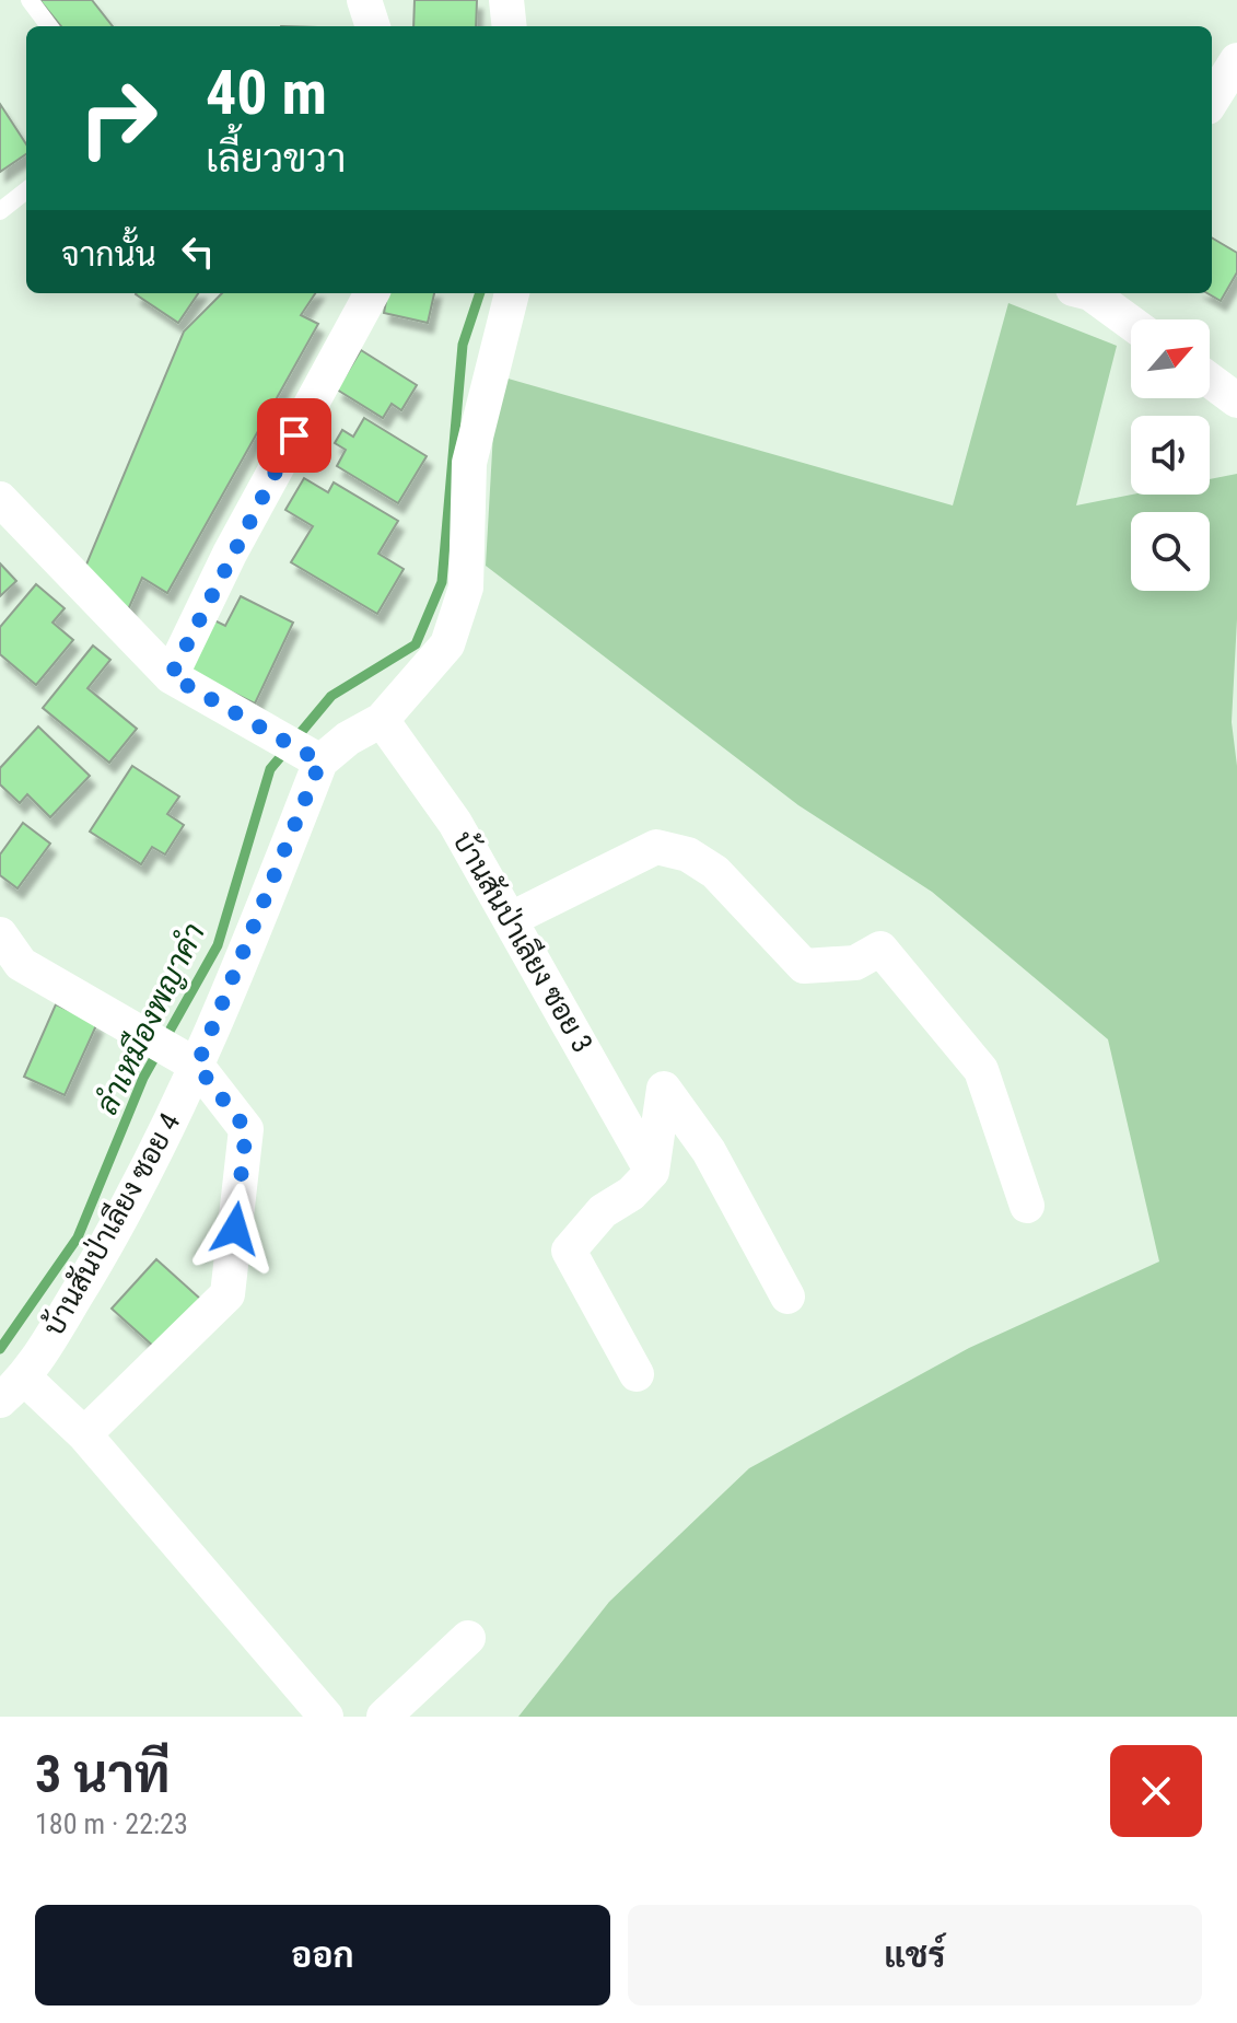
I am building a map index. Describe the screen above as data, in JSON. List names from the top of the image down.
{
  "streets": {
    "street": ["บ้านสันป่าเลียง ซอย 3", "บ้านสันป่าเลียง ซอย 4"]
  },
  "water": ["ลำเหมืองพญาคำ"],
  "north": "top right",
  "page": {
    "turn": ["40 m", "เลี้ยวขวา"],
    "then": "จากนั้น",
    "heading": ["3 นาที", "180 m · 22:23"],
    "buttons": ["ออก", "แชร์"]
  }
}
